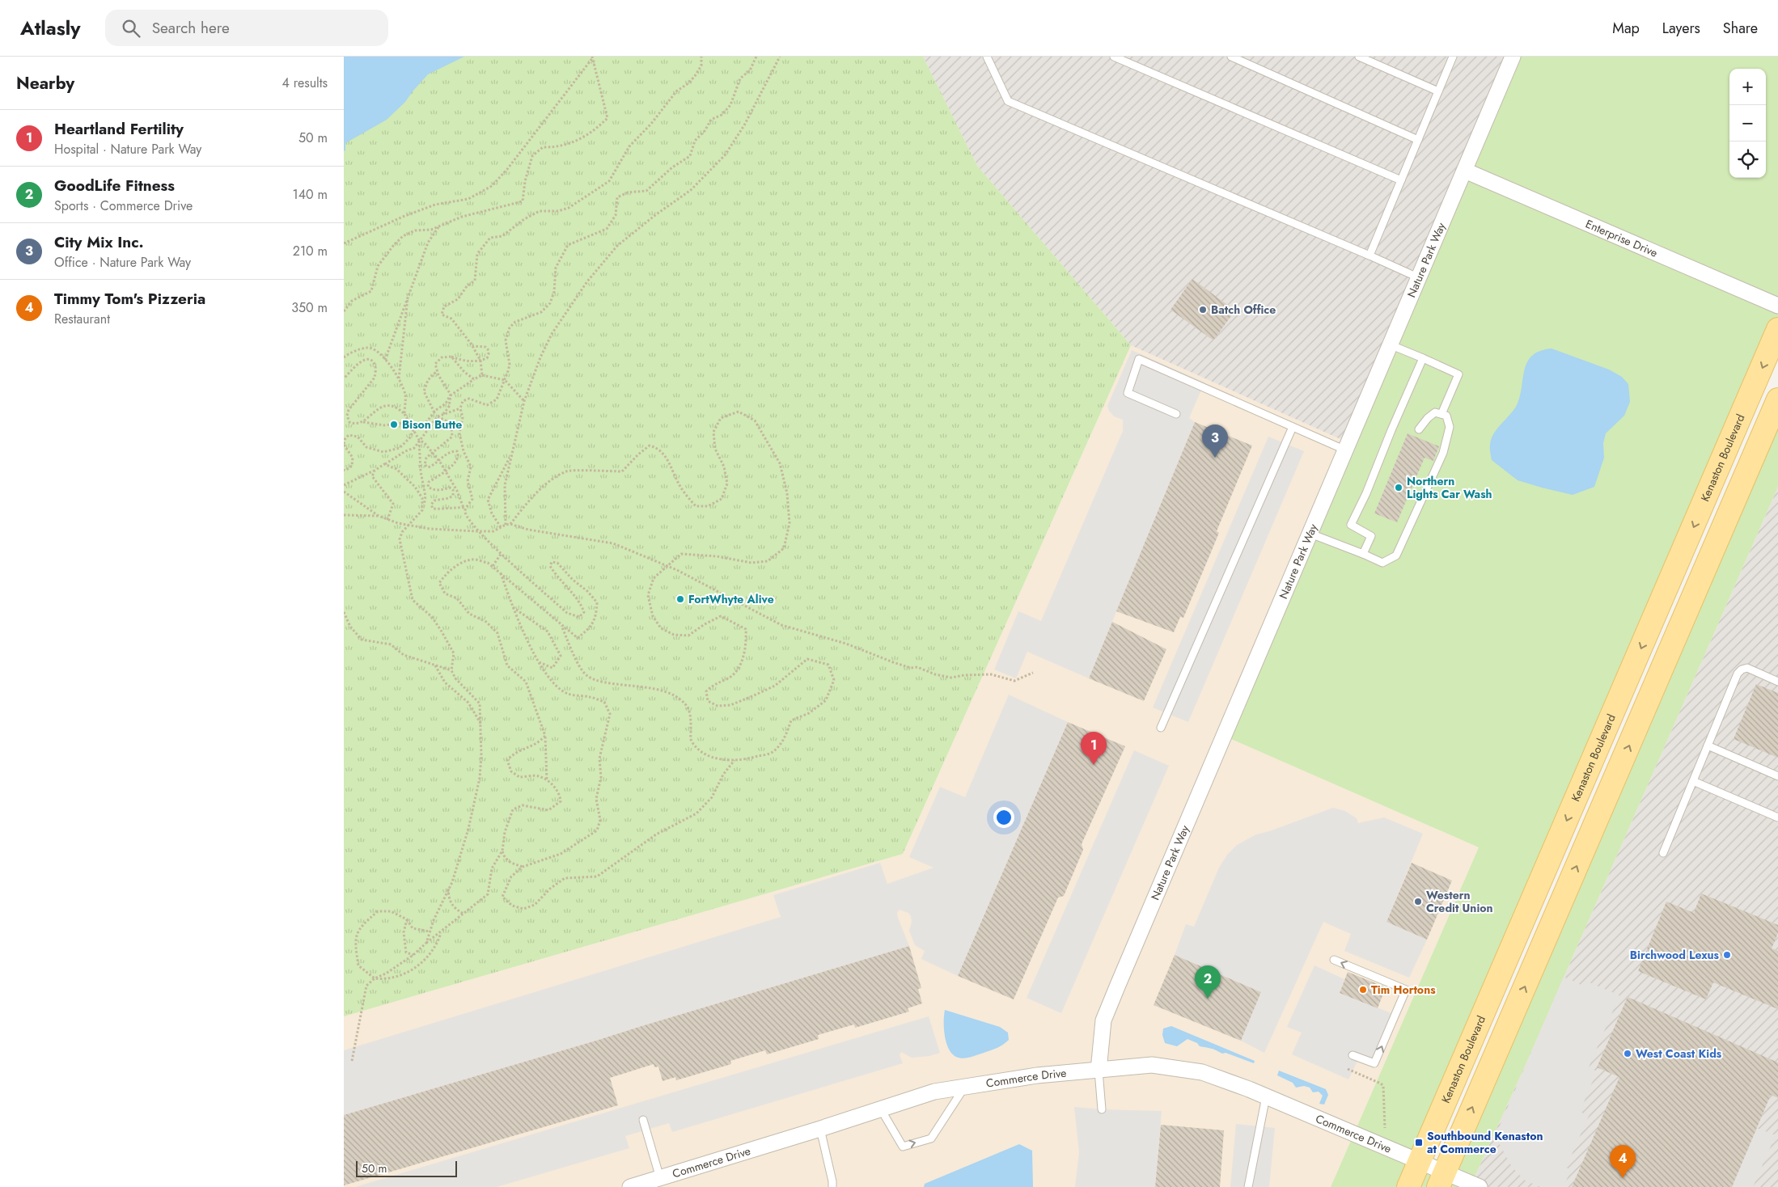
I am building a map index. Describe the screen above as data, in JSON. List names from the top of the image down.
{
  "streets": {
    "main road": ["Kenaston Boulevard"],
    "street": ["Enterprise Drive", "Nature Park Way", "Commerce Drive"]
  },
  "crossings": [
    ["Enterprise Drive", "Nature Park Way"],
    ["Nature Park Way", "Commerce Drive"],
    ["Kenaston Boulevard", "Commerce Drive"]
  ],
  "places": {
    "other": [
      "Batch Office",
      "Bison Butte",
      "Northern Lights Car Wash",
      "FortWhyte Alive",
      "Western Credit Union",
      "Birchwood Lexus",
      "Tim Hortons",
      "West Coast Kids"
    ],
    "transit": ["Southbound Kenaston at Commerce"]
  },
  "scale_bar": "50 m",
  "page": {
    "header": "Atlasly",
    "search": "Search here",
    "nav": ["Map", "Layers", "Share"],
    "heading": ["Nearby", "4 results"],
    "map_buttons": ["+", "−"],
    "list": [
      {
        "mark": "1",
        "name": "Heartland Fertility",
        "note": "Hospital · Nature Park Way",
        "value": "50 m"
      },
      {
        "mark": "2",
        "name": "GoodLife Fitness",
        "note": "Sports · Commerce Drive",
        "value": "140 m"
      },
      {
        "mark": "3",
        "name": "City Mix Inc.",
        "note": "Office · Nature Park Way",
        "value": "210 m"
      },
      {
        "mark": "4",
        "name": "Timmy Tom's Pizzeria",
        "note": "Restaurant",
        "value": "350 m"
      }
    ],
    "pins": [
      "3",
      "1",
      "2",
      "4"
    ],
    "scale": "50 m"
  }
}
